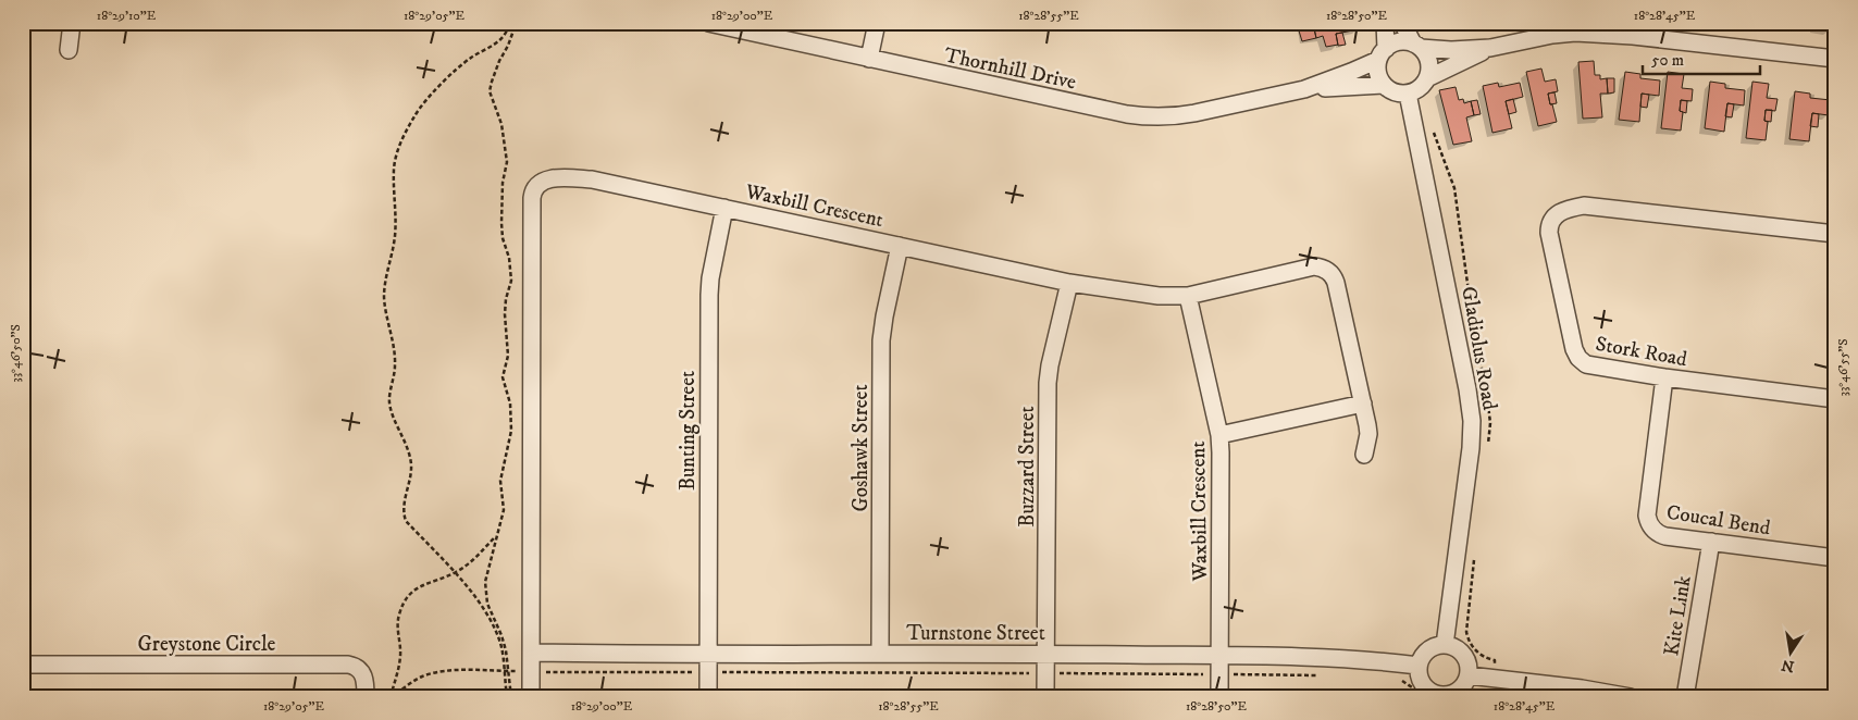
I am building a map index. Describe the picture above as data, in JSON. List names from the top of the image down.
{
  "streets": {
    "street": [
      "Thornhill Drive",
      "Waxbill Crescent",
      "Gladiolus Road",
      "Stork Road",
      "Bunting Street",
      "Goshawk Street",
      "Buzzard Street",
      "Coucal Bend",
      "Kite Link",
      "Turnstone Street",
      "Greystone Circle"
    ]
  },
  "crossings": [
    ["Thornhill Drive", "Gladiolus Road"],
    ["Waxbill Crescent", "Bunting Street"],
    ["Waxbill Crescent", "Goshawk Street"],
    ["Waxbill Crescent", "Buzzard Street"],
    ["Waxbill Crescent", "Turnstone Street"],
    ["Gladiolus Road", "Turnstone Street"],
    ["Stork Road", "Coucal Bend"],
    ["Bunting Street", "Turnstone Street"],
    ["Goshawk Street", "Turnstone Street"],
    ["Buzzard Street", "Turnstone Street"],
    ["Coucal Bend", "Kite Link"]
  ],
  "scale_bar": "50 m",
  "north": "bottom",
  "coordinates": [
    "18°29'10\"E",
    "18°29'05\"E",
    "18°29'00\"E",
    "18°28'55\"E",
    "18°28'50\"E",
    "18°28'45\"E",
    "33°46'50\"S",
    "33°46'55\"S"
  ]
}
